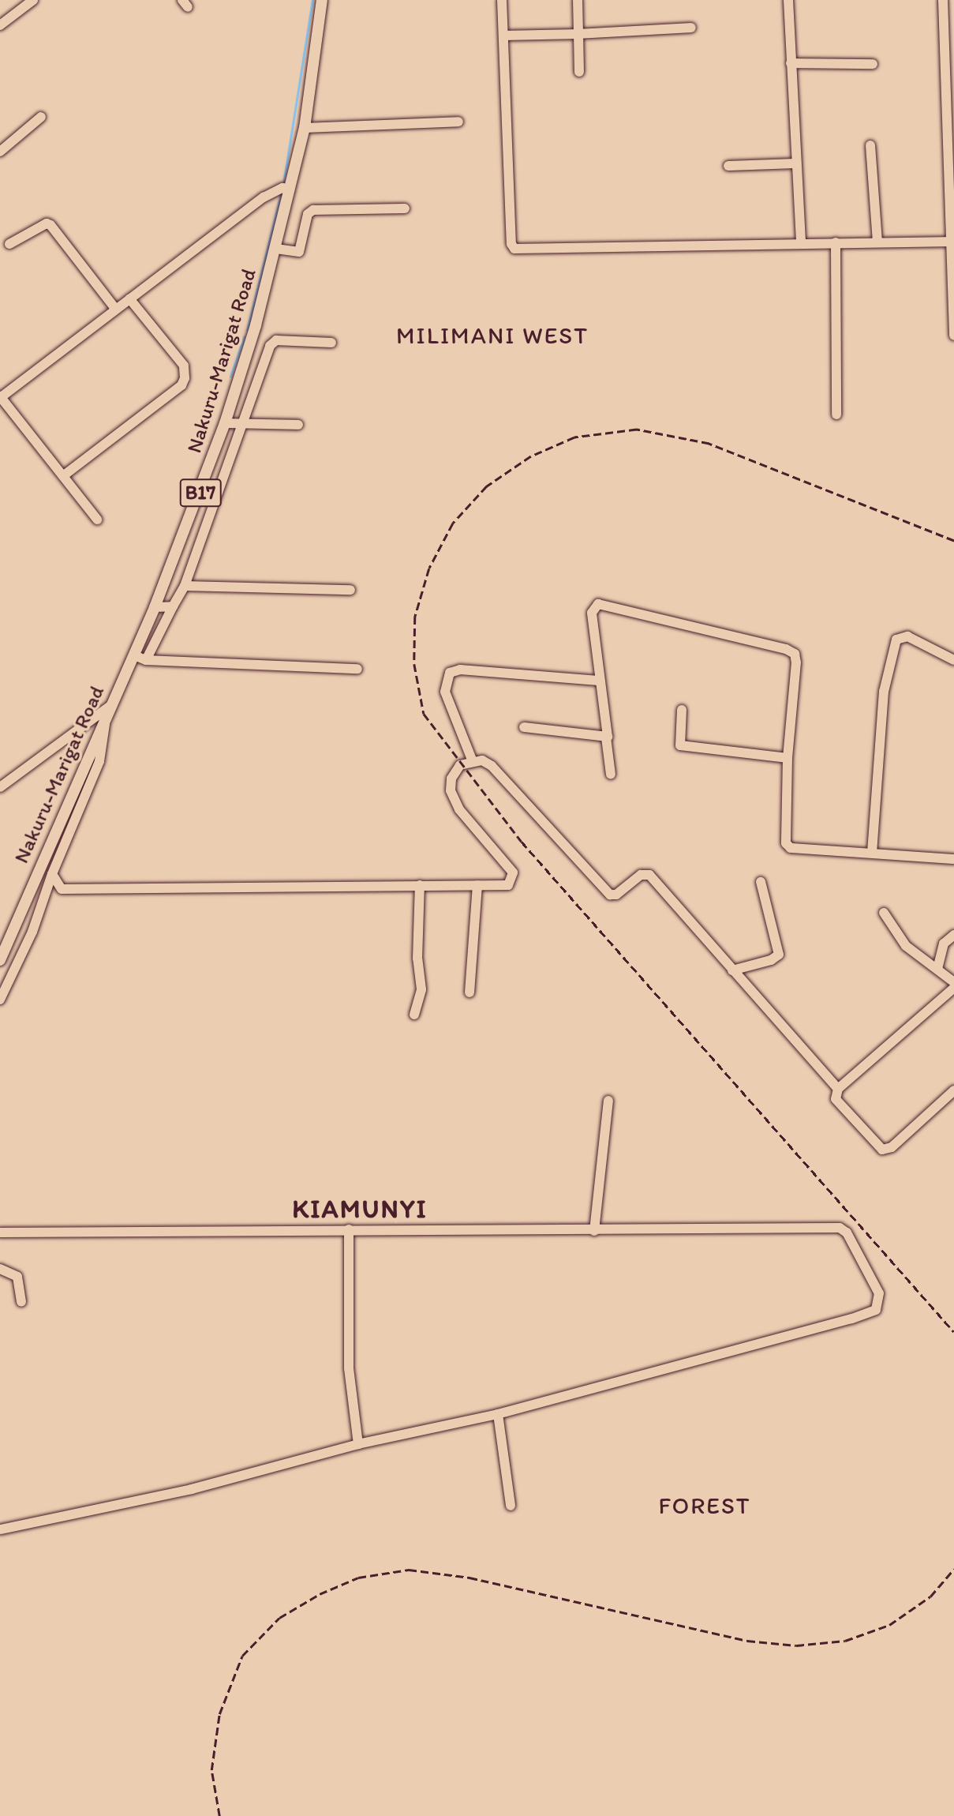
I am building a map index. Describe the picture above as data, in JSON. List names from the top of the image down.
{
  "streets": {
    "main road": ["Nakuru-Marigat Road", "B17"]
  },
  "districts": ["MILIMANI WEST", "KIAMUNYI", "FOREST"]
}
